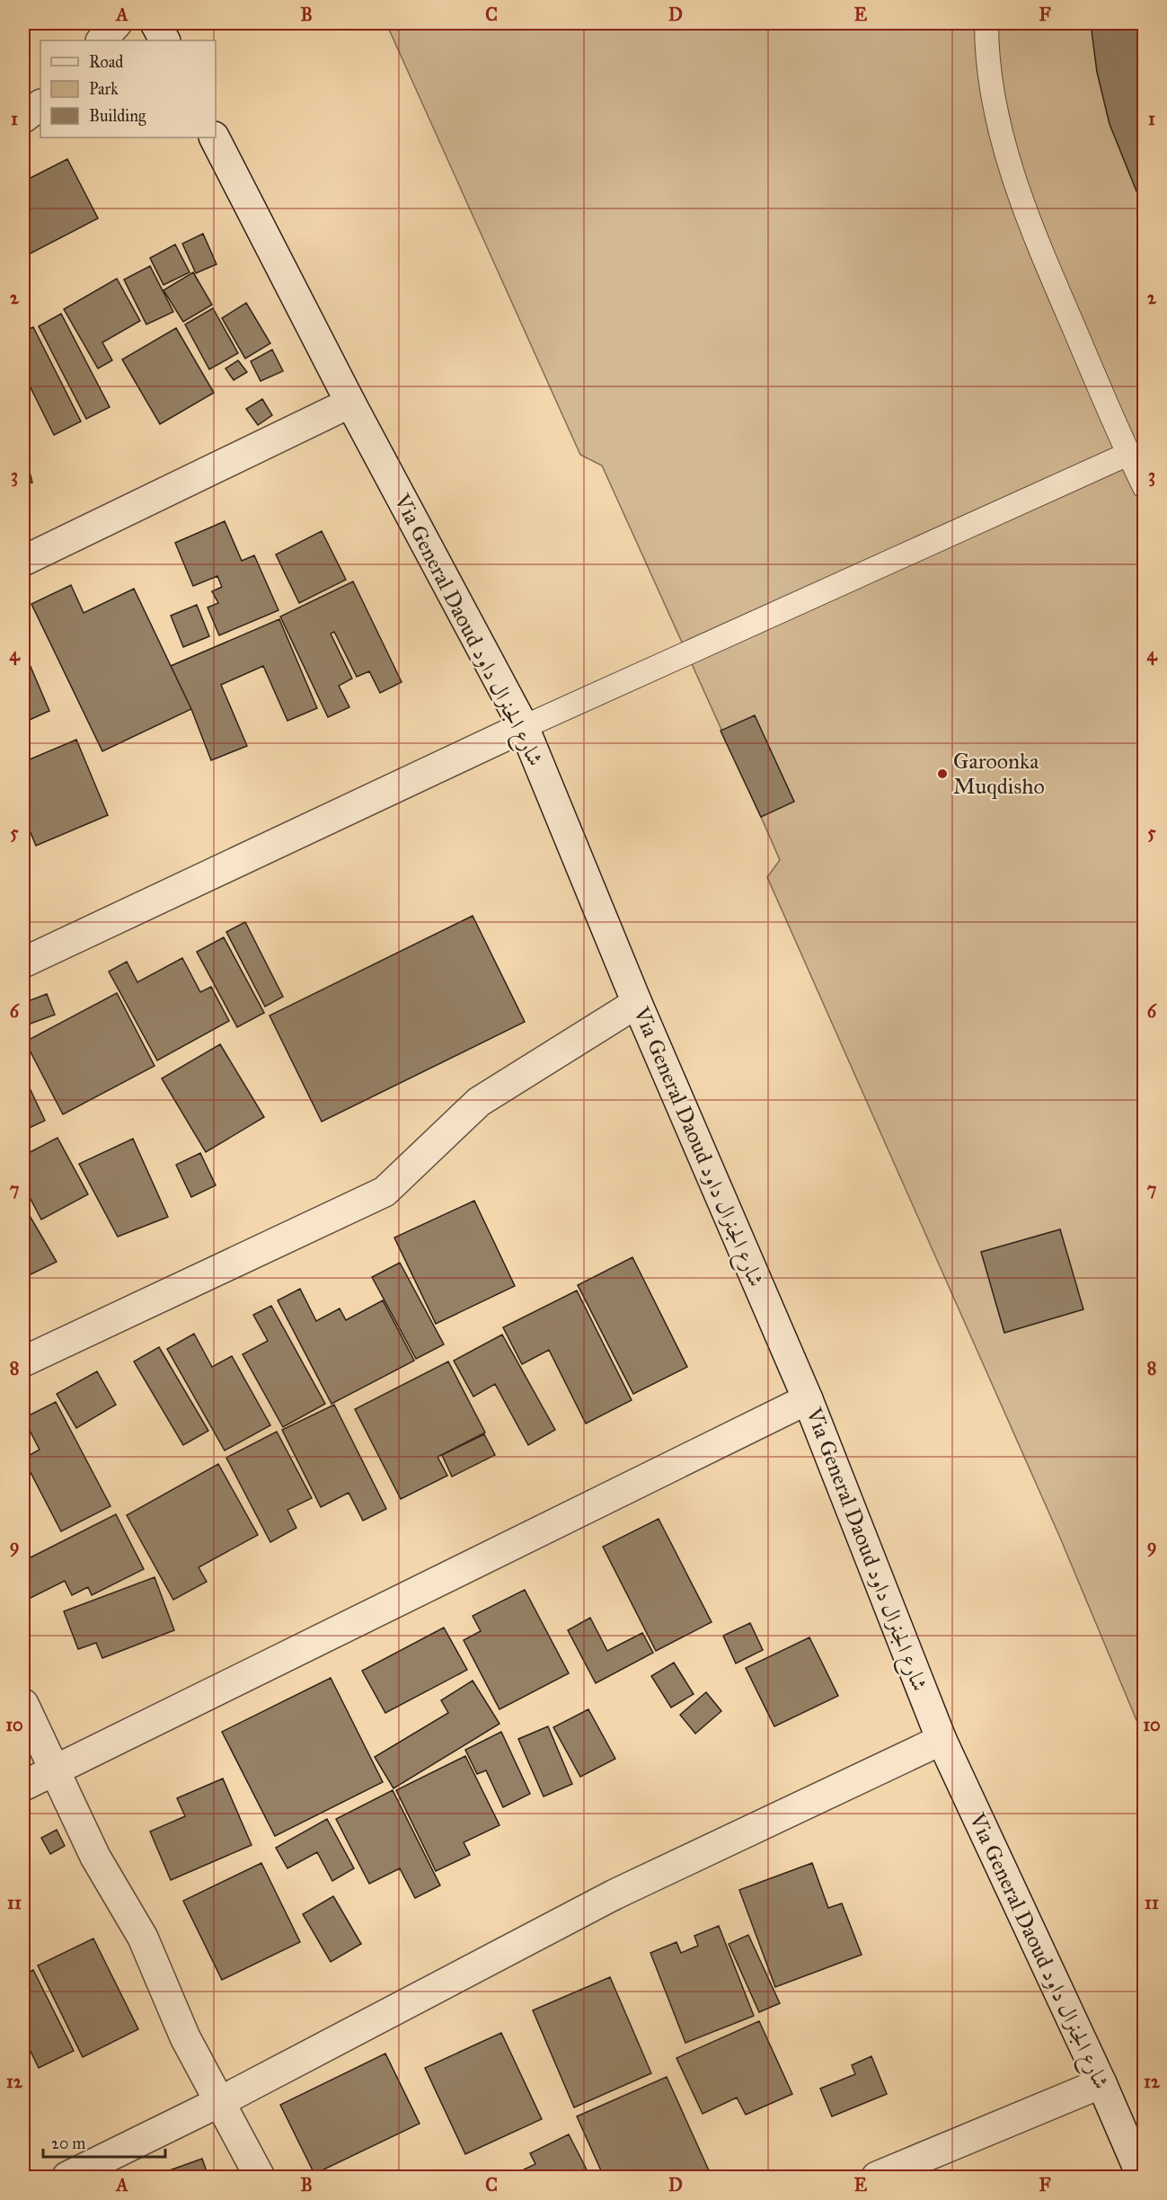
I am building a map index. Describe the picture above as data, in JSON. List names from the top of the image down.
{
  "streets": {
    "street": ["Via General Daoud شارع الجنرال داود"]
  },
  "places": ["Garoonka Muqdisho"],
  "legend": ["Road", "Park", "Building"],
  "scale_bar": "20 m",
  "grid": {
    "columns": [
      "A",
      "B",
      "C",
      "D",
      "E",
      "F"
    ],
    "rows": [
      "1",
      "2",
      "3",
      "4",
      "5",
      "6",
      "7",
      "8",
      "9",
      "10",
      "11",
      "12"
    ]
  }
}
